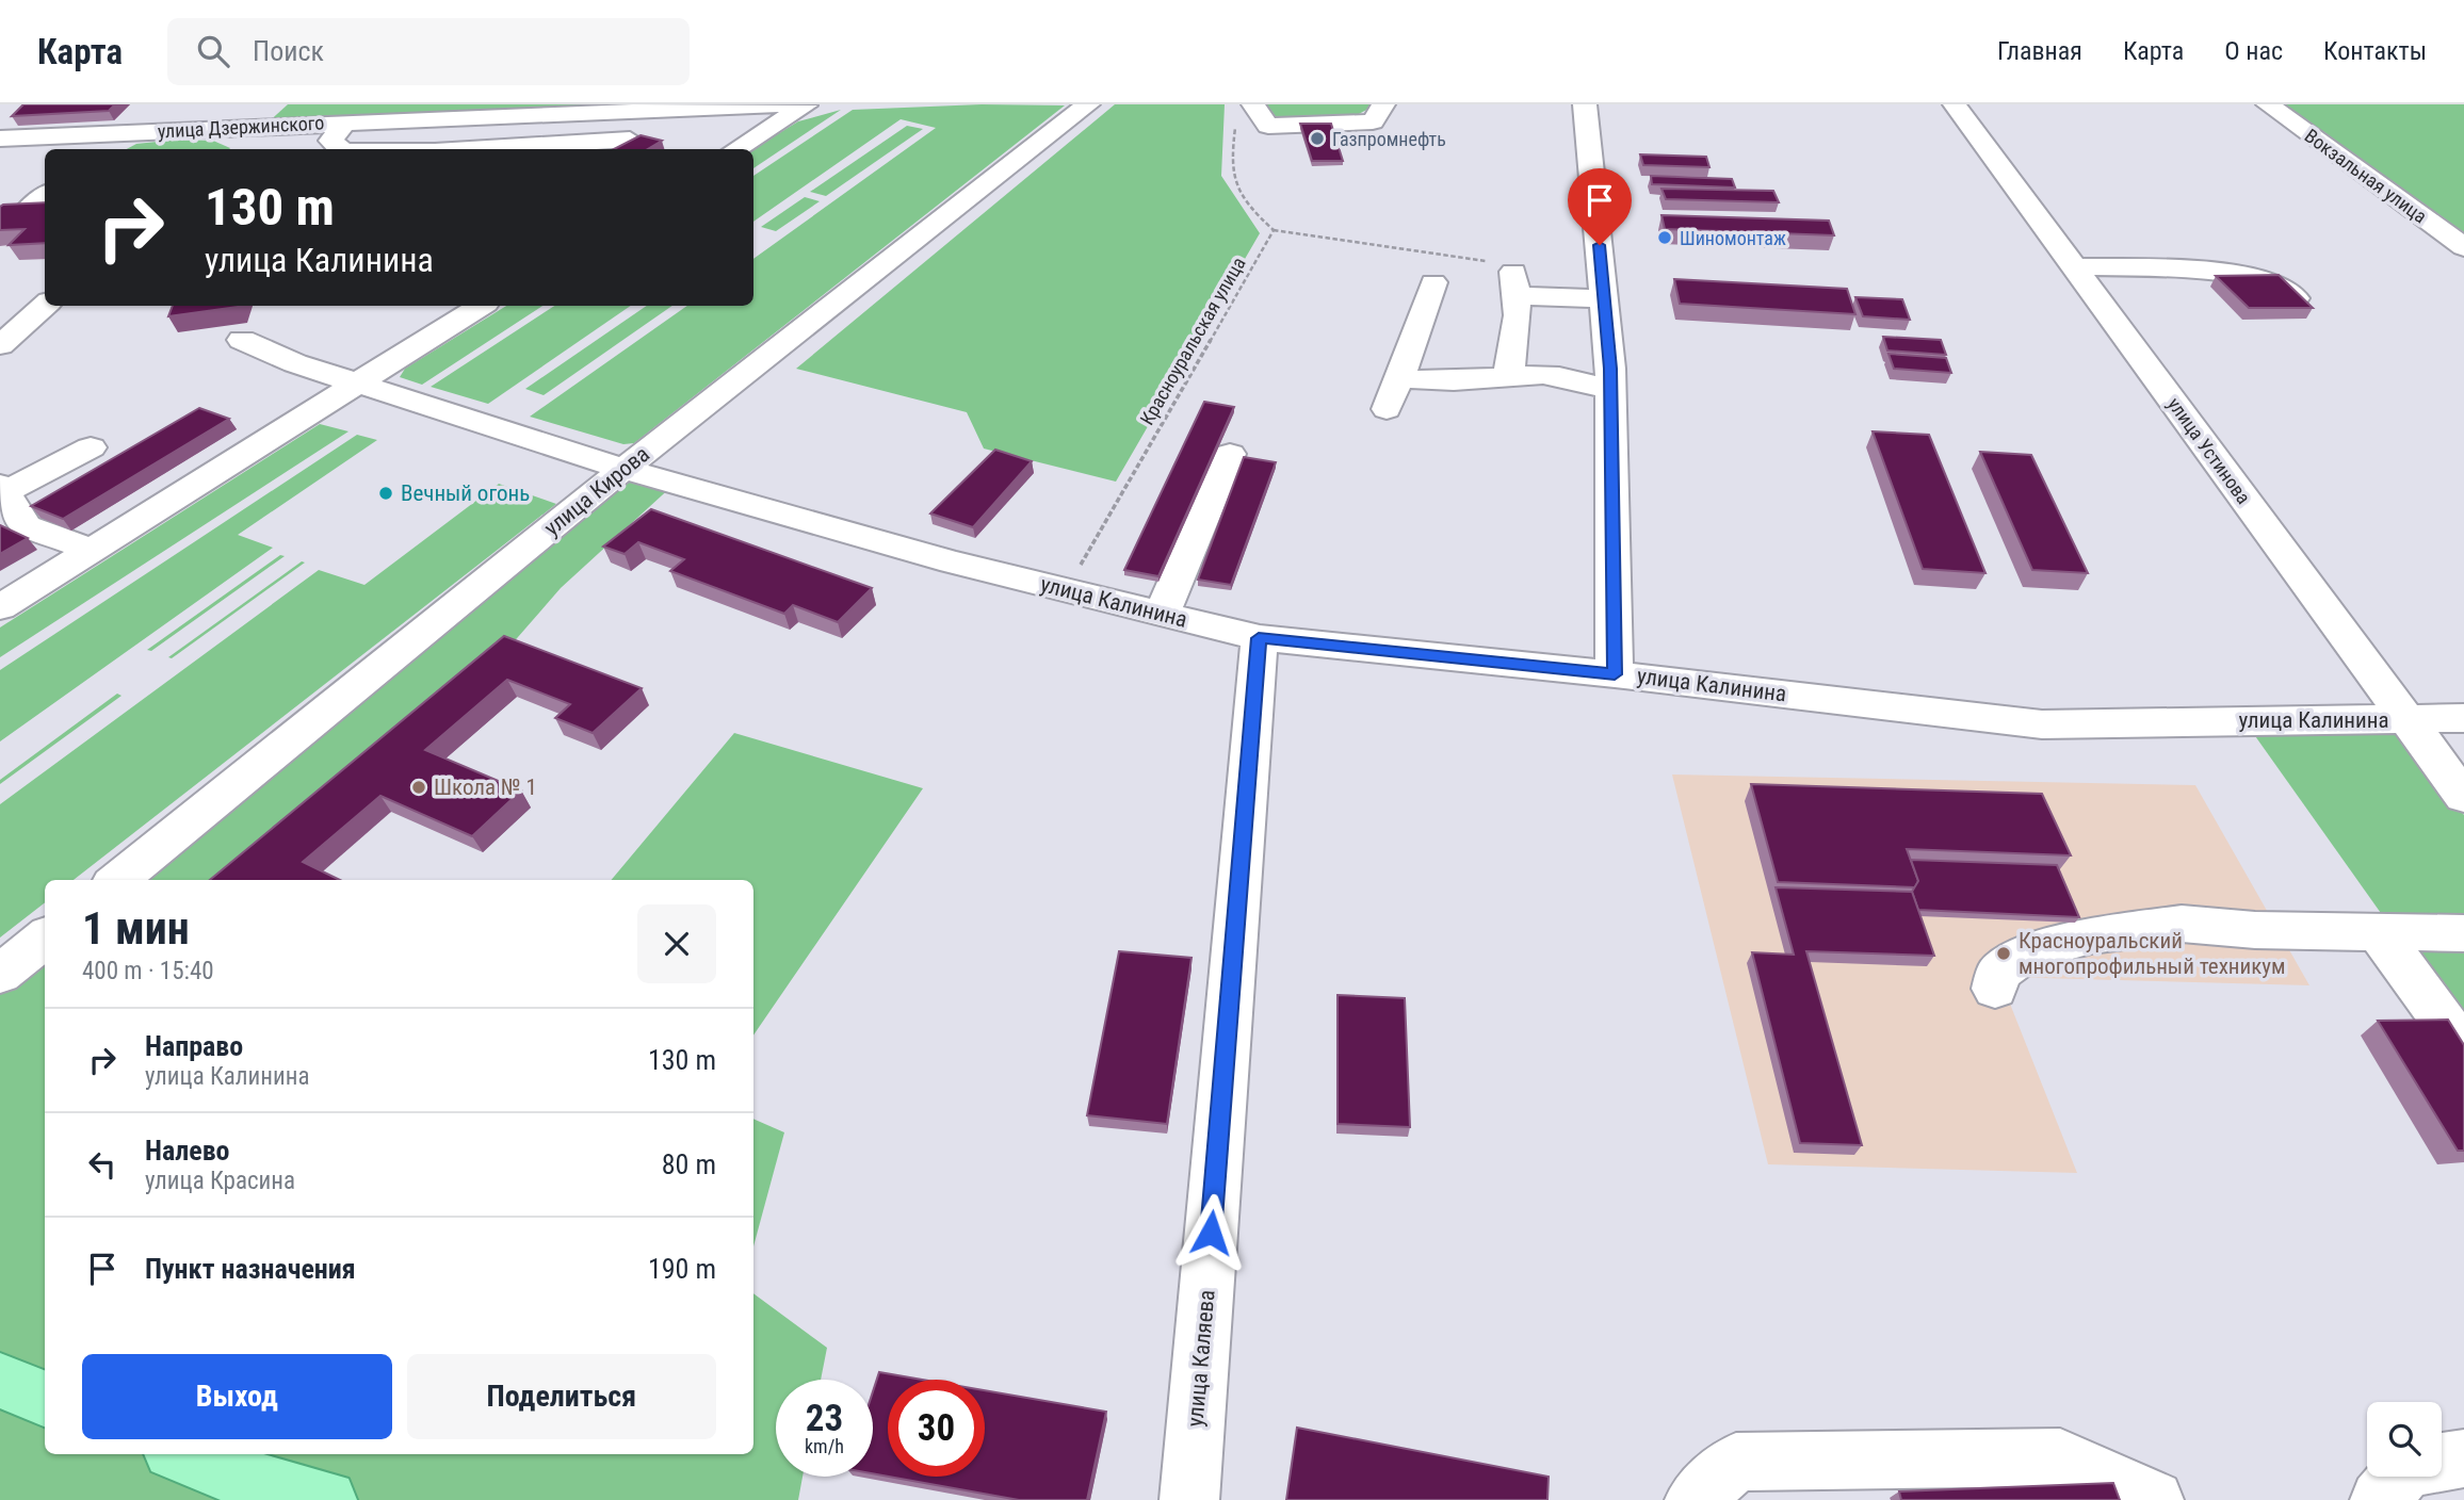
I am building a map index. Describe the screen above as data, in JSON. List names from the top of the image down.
{
  "streets": {
    "street": [
      "улица Дзержинского",
      "Вокзальная улица",
      "улица Устинова",
      "улица Кирова",
      "улица Калинина",
      "улица Каляева"
    ],
    "path": ["Красноуральская улица"]
  },
  "crossings": [
    ["Красноуральская улица", "улица Калинина"],
    ["улица Устинова", "улица Калинина"],
    ["улица Кирова", "улица Калинина"],
    ["улица Калинина", "улица Каляева"]
  ],
  "places": [
    "Газпромнефть",
    "Шиномонтаж",
    "Вечный огонь",
    "Школа № 1",
    "Красноуральский многопрофильный техникум"
  ],
  "page": {
    "header": "Карта",
    "search": "Поиск",
    "nav": [
      "Главная",
      "Карта",
      "О нас",
      "Контакты"
    ],
    "turn": ["130 m", "улица Калинина"],
    "heading": ["1 мин", "400 m · 15:40"],
    "list": [
      {
        "name": "Направо",
        "note": "улица Калинина",
        "value": "130 m"
      },
      {
        "name": "Налево",
        "note": "улица Красина",
        "value": "80 m"
      },
      {
        "name": "Пункт назначения",
        "value": "190 m"
      }
    ],
    "buttons": ["Выход", "Поделиться"],
    "speed": "23 km/h",
    "limit": "30"
  }
}
